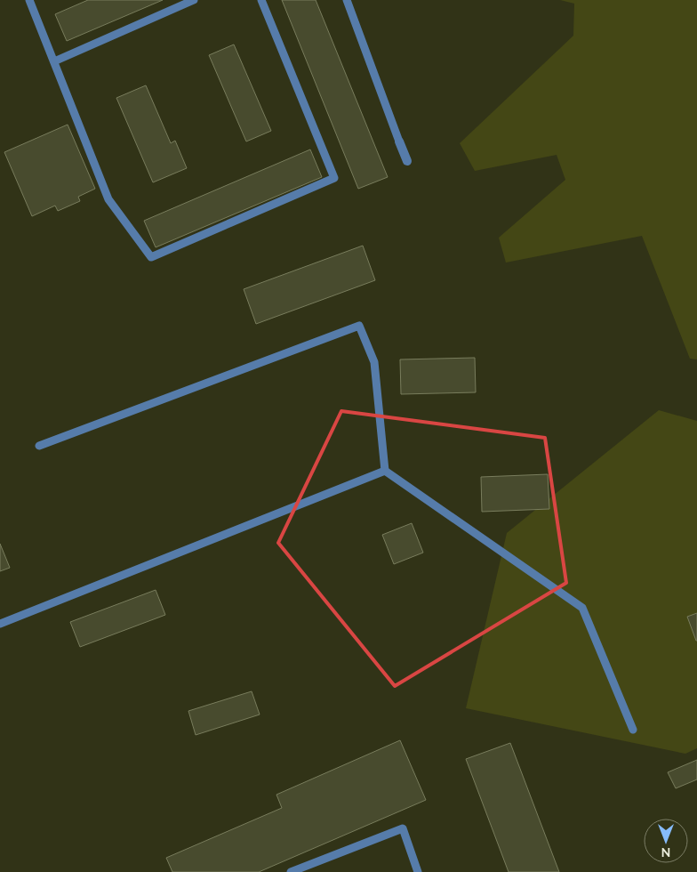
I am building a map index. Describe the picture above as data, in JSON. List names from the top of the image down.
{
  "north": "bottom"
}
